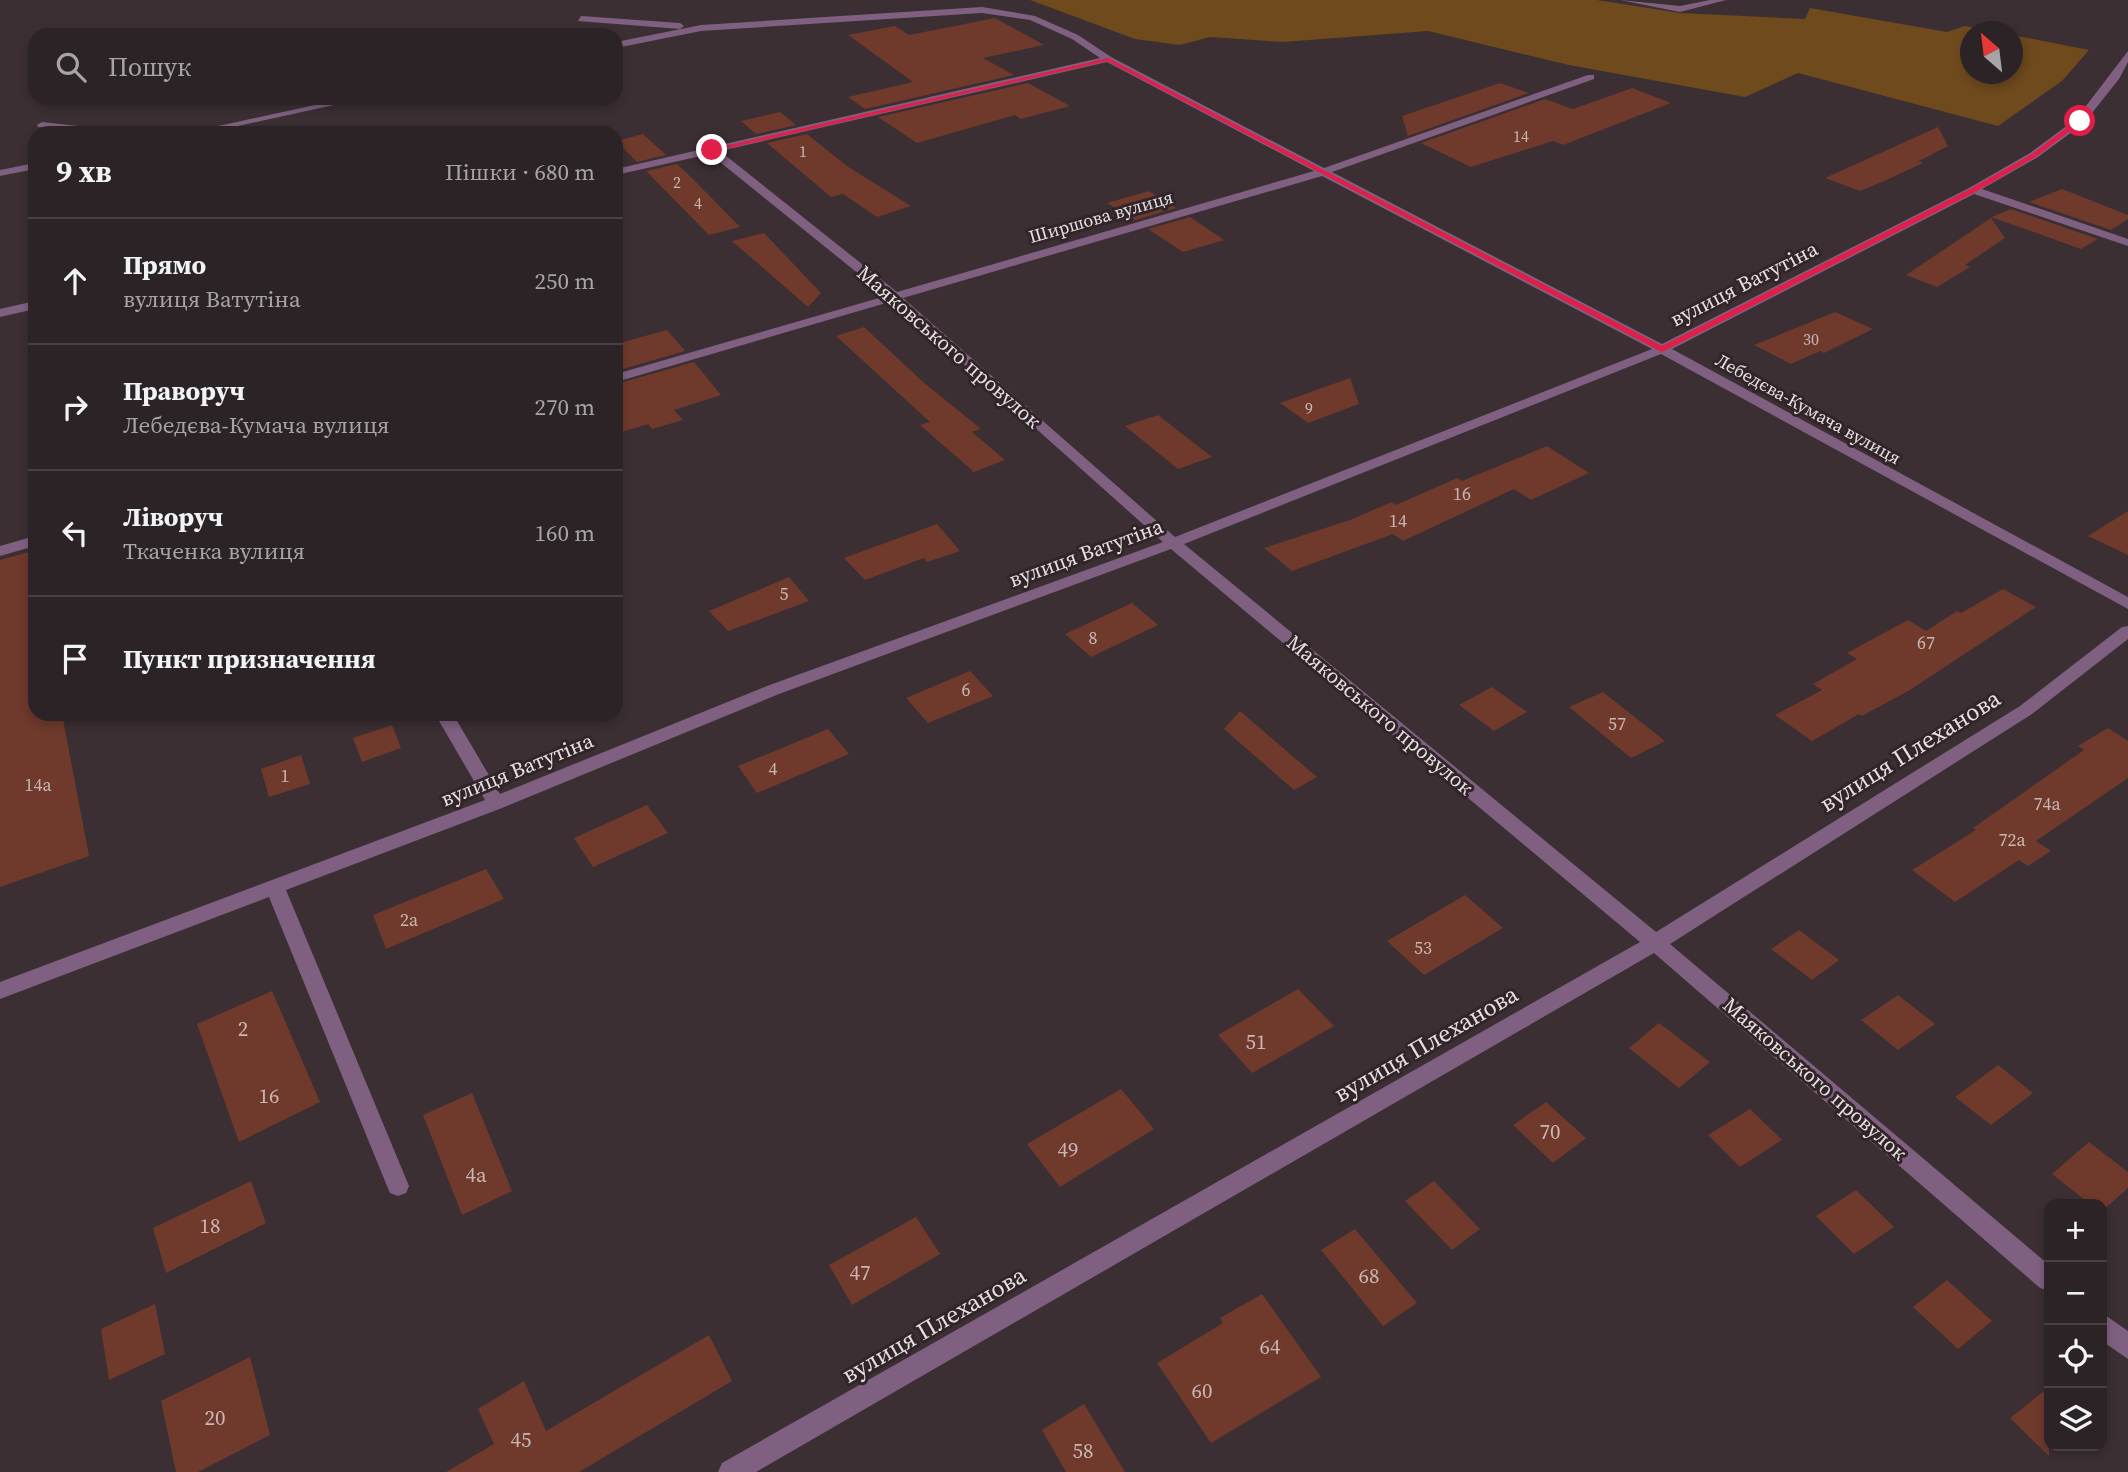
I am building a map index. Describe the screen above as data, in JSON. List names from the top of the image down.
{
  "streets": {
    "street": [
      "Ширшова вулиця",
      "вулиця Ватутіна",
      "Маяковського провулок",
      "Лебедєва-Кумача вулиця",
      "вулиця Плеханова"
    ]
  },
  "crossings": [
    ["Ширшова вулиця", "Маяковського провулок"],
    ["Ширшова вулиця", "Лебедєва-Кумача вулиця"],
    ["вулиця Ватутіна", "Маяковського провулок"],
    ["вулиця Ватутіна", "Лебедєва-Кумача вулиця"],
    ["Маяковського провулок", "вулиця Плеханова"]
  ],
  "house_numbers": [
    "14",
    "1",
    "2",
    "4",
    "30",
    "9",
    "16",
    "14",
    "5",
    "8",
    "67",
    "6",
    "57",
    "4",
    "1",
    "14а",
    "74а",
    "72а",
    "2а",
    "53",
    "2",
    "51",
    "16",
    "70",
    "49",
    "4а",
    "18",
    "47",
    "68",
    "64",
    "60",
    "20",
    "45",
    "58"
  ],
  "north": "top left",
  "page": {
    "search": "Пошук",
    "heading": ["9 хв", "Пішки · 680 m"],
    "list": [
      ["Прямо", "вулиця Ватутіна", "250 m"],
      ["Праворуч", "Лебедєва-Кумача вулиця", "270 m"],
      ["Ліворуч", "Ткаченка вулиця", "160 m"],
      "Пункт призначення"
    ],
    "map_buttons": ["+", "−"]
  }
}
